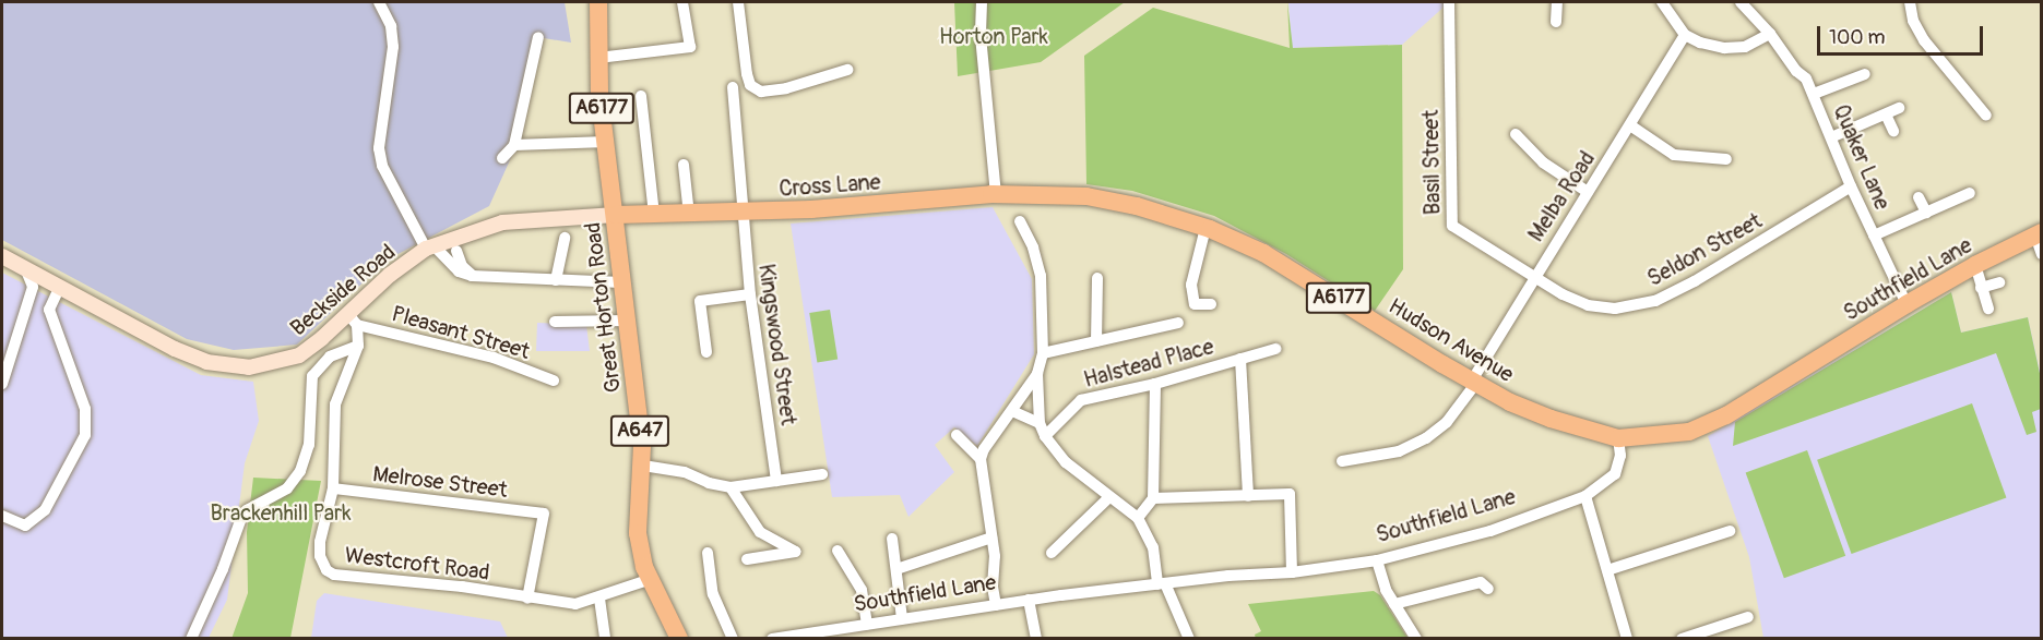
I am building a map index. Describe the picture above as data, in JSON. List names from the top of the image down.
{
  "streets": {
    "main road": [
      "A6177",
      "Cross Lane",
      "Southfield Lane",
      "Great Horton Road",
      "Hudson Avenue",
      "A647"
    ],
    "street": [
      "Quaker Lane",
      "Basil Street",
      "Melba Road",
      "Seldon Street",
      "Beckside Road",
      "Pleasant Street",
      "Kingswood Street",
      "Halstead Place",
      "Melrose Street",
      "Westcroft Road"
    ]
  },
  "crossings": [
    ["Quaker Lane", "Seldon Street"],
    ["Quaker Lane", "Southfield Lane"],
    ["Basil Street", "Melba Road"],
    ["Basil Street", "Seldon Street"],
    ["Cross Lane", "Beckside Road"],
    ["Cross Lane", "Great Horton Road"],
    ["Cross Lane", "Hudson Avenue"],
    ["Cross Lane", "Kingswood Street"],
    ["Melba Road", "Seldon Street"],
    ["Melba Road", "Hudson Avenue"],
    ["Southfield Lane", "Hudson Avenue"],
    ["Beckside Road", "Great Horton Road"],
    ["Beckside Road", "Pleasant Street"],
    ["Beckside Road", "Westcroft Road"],
    ["Great Horton Road", "Westcroft Road"],
    ["Pleasant Street", "Westcroft Road"],
    ["Melrose Street", "Westcroft Road"]
  ],
  "parks": ["Horton Park", "Brackenhill Park"],
  "scale_bar": "100 m"
}
